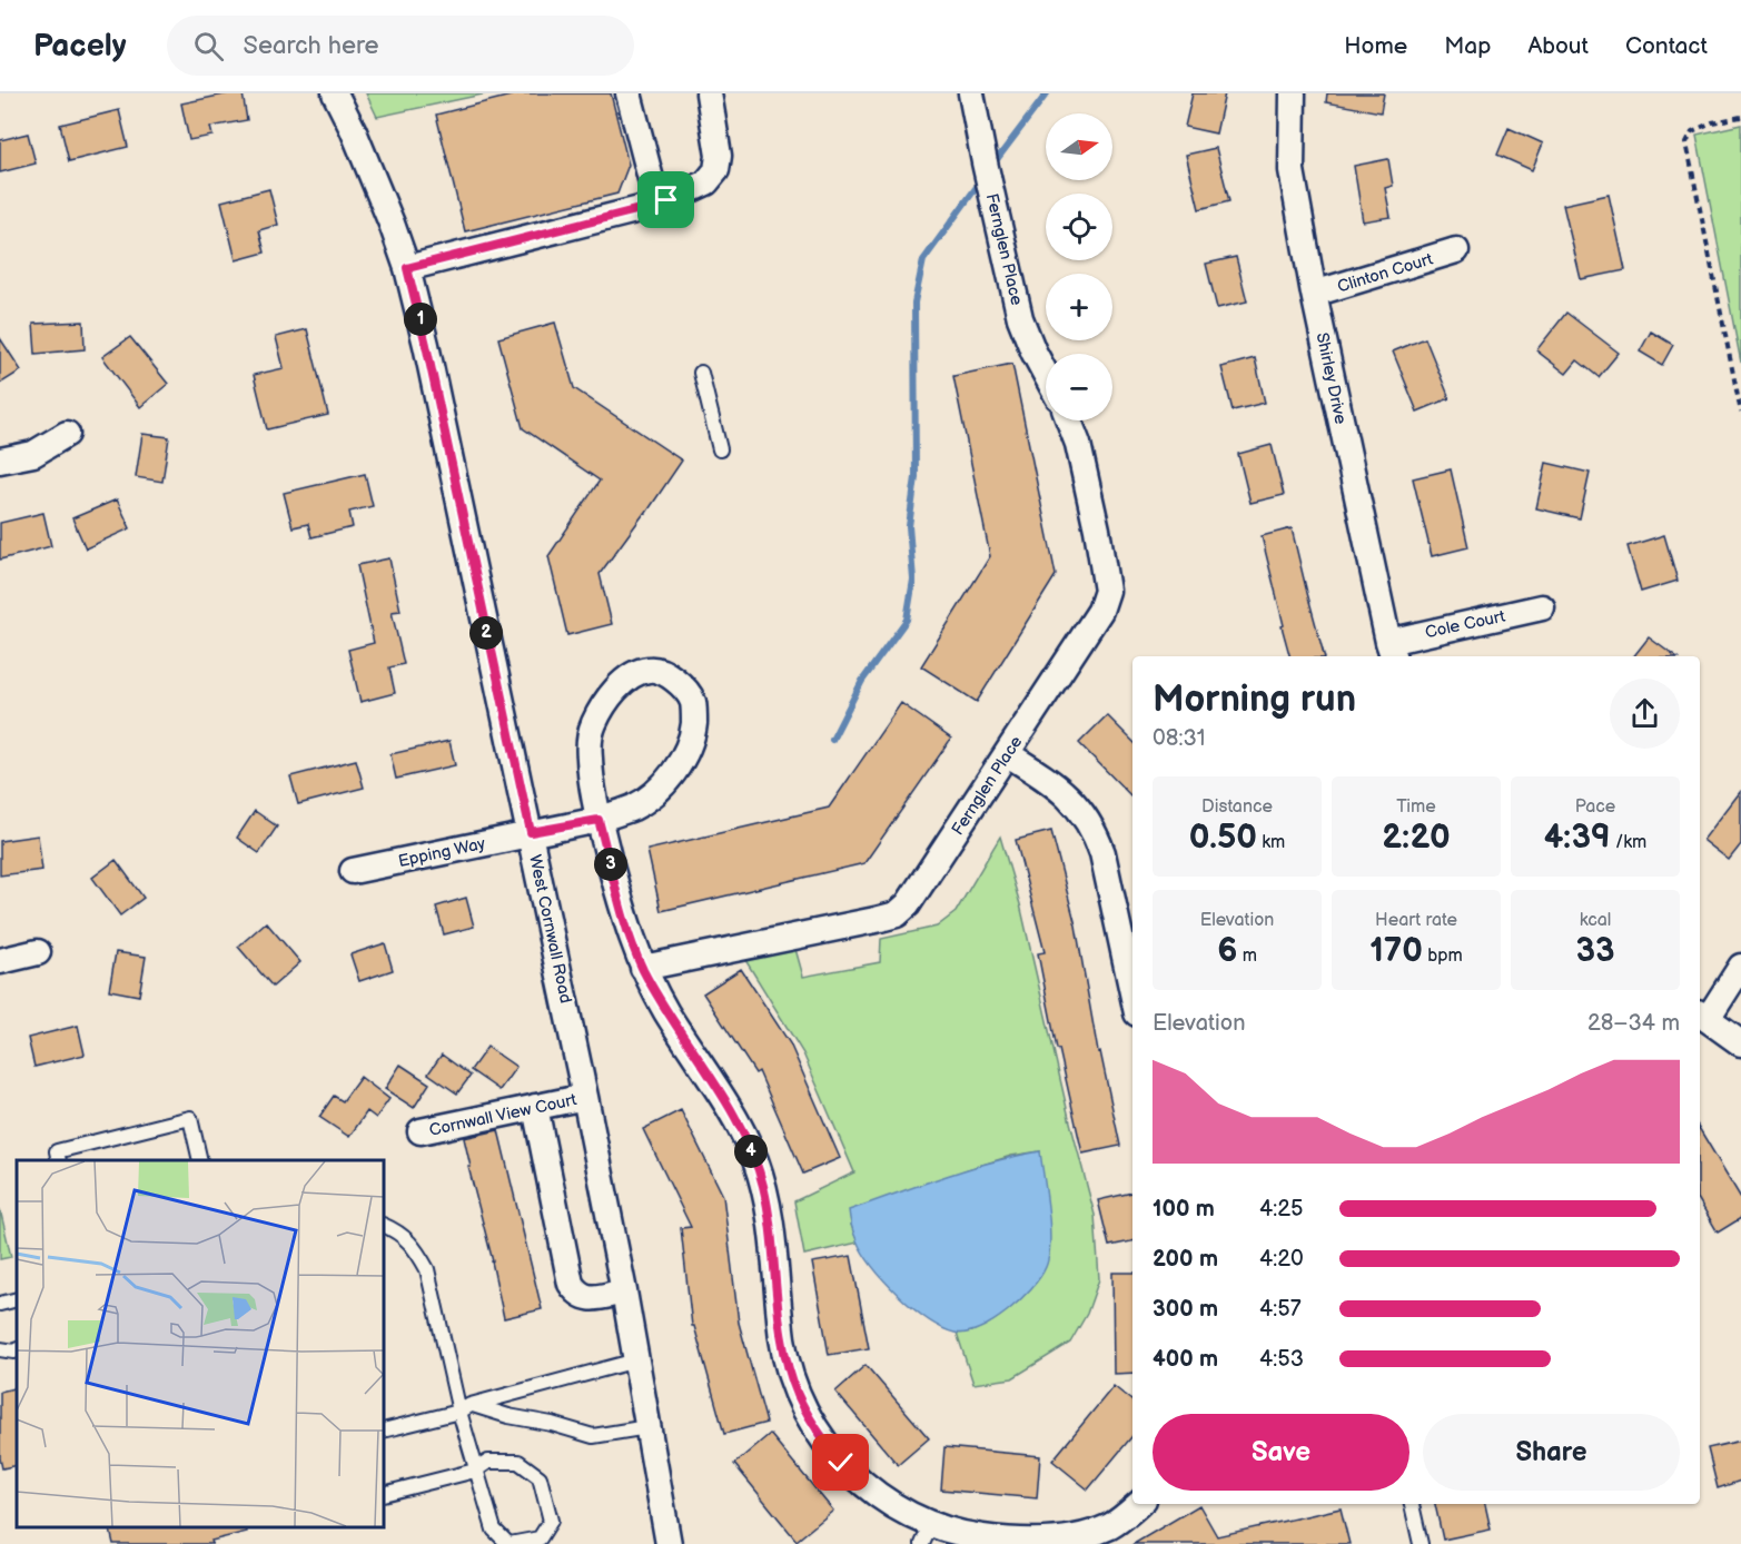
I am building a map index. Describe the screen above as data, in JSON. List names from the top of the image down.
{
  "streets": {
    "street": [
      "Fernglen Place",
      "Clinton Court",
      "Shirley Drive",
      "Cole Court",
      "Epping Way",
      "West Cornwall Road",
      "Cornwall View Court"
    ]
  },
  "crossings": [
    ["Clinton Court", "Shirley Drive"],
    ["Shirley Drive", "Cole Court"],
    ["Epping Way", "West Cornwall Road"],
    ["West Cornwall Road", "Cornwall View Court"]
  ],
  "north": "right",
  "page": {
    "header": "Pacely",
    "search": "Search here",
    "nav": [
      "Home",
      "Map",
      "About",
      "Contact"
    ],
    "map_buttons": ["+", "−"],
    "pins": [
      "1",
      "2",
      "3",
      "4"
    ],
    "heading": ["Morning run", "08:31"],
    "stats": [
      ["Distance", "0.50 km"],
      ["Time", "2:20"],
      ["Pace", "4:39 /km"],
      ["Elevation", "6 m"],
      ["Heart rate", "170 bpm"],
      ["kcal", "33"]
    ],
    "chart": ["Elevation", "28–34 m"],
    "list": [
      {
        "name": "100 m",
        "note": "4:25"
      },
      {
        "name": "200 m",
        "note": "4:20"
      },
      {
        "name": "300 m",
        "note": "4:57"
      },
      {
        "name": "400 m",
        "note": "4:53"
      }
    ],
    "buttons": ["Save", "Share"]
  }
}
